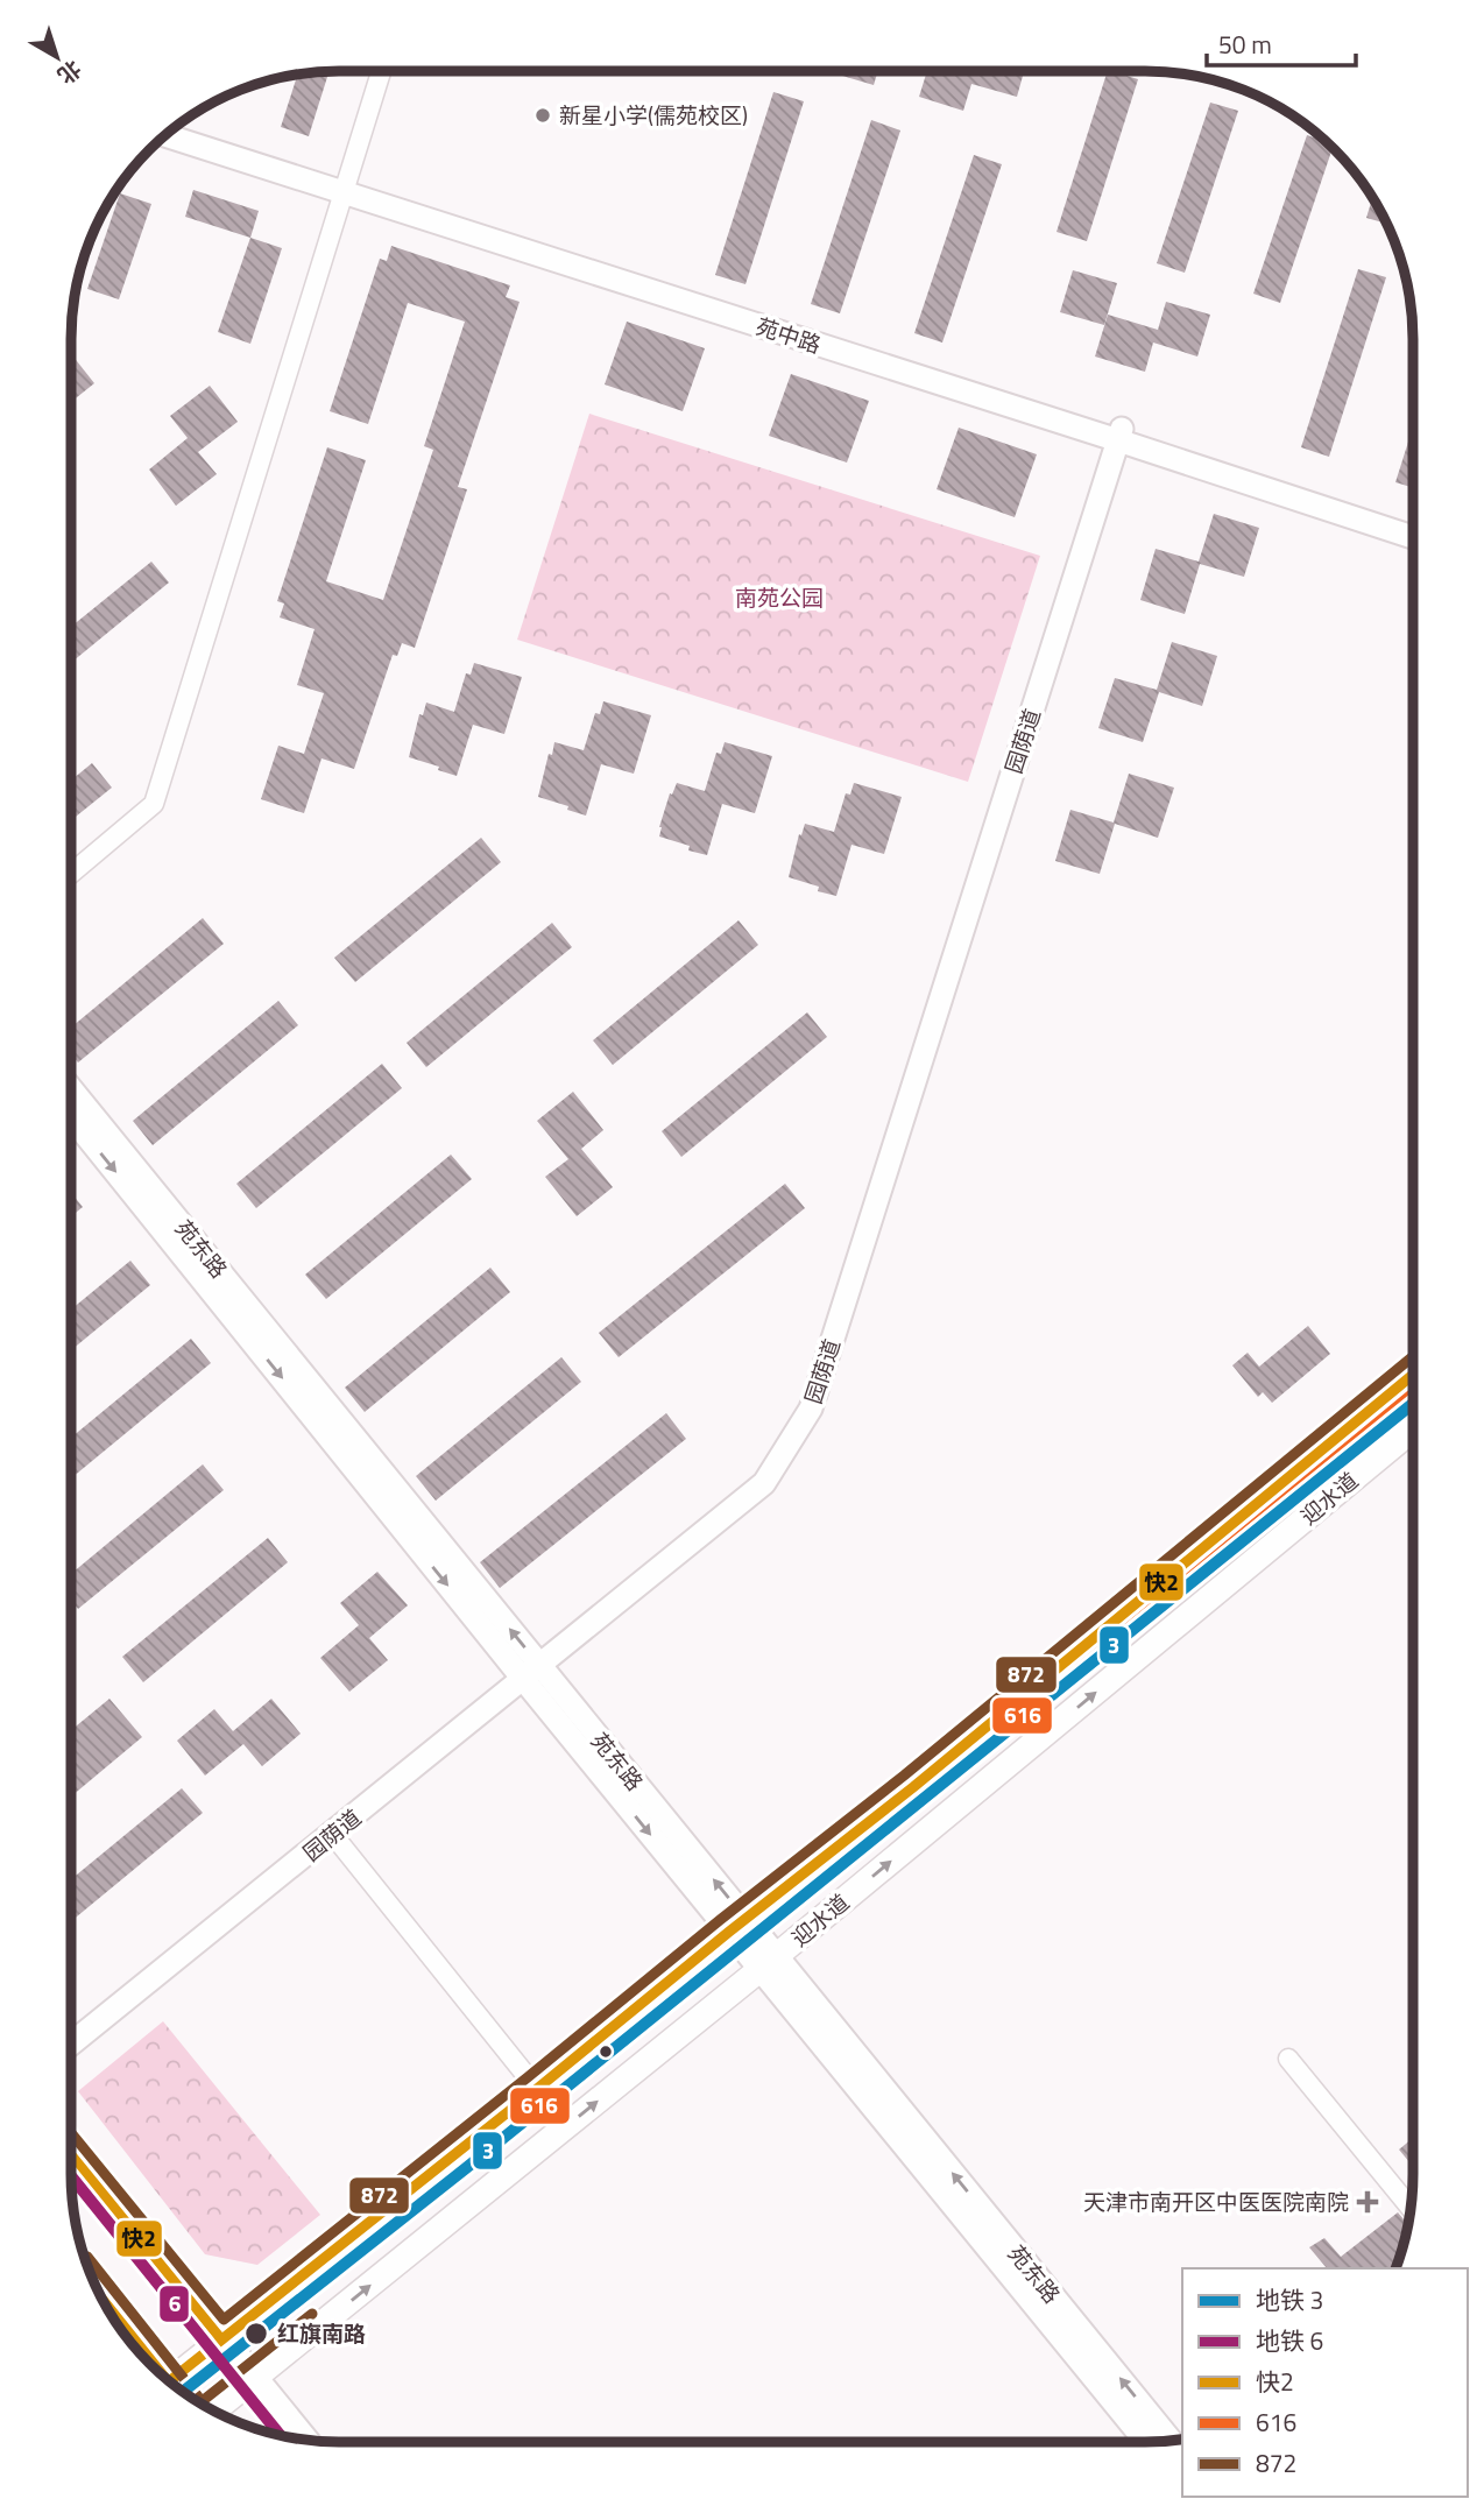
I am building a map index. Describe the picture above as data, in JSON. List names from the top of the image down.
{
  "streets": {
    "main road": ["迎水道"],
    "street": ["苑中路", "园荫道", "苑东路"]
  },
  "crossings": [
    ["苑中路", "园荫道"],
    ["园荫道", "苑东路"],
    ["苑东路", "迎水道"]
  ],
  "parks": ["南苑公园"],
  "places": {
    "other": ["新星小学(儒苑校区)", "红旗南路"],
    "health": ["天津市南开区中医医院南院"]
  },
  "lines": [
    "transit line 872",
    "transit line 快2",
    "transit line 616",
    "metro line 3",
    "metro line 6"
  ],
  "legend": [
    "地铁 3",
    "地铁 6",
    "快2",
    "616",
    "872"
  ],
  "scale_bar": "50 m",
  "north": "bottom right"
}
